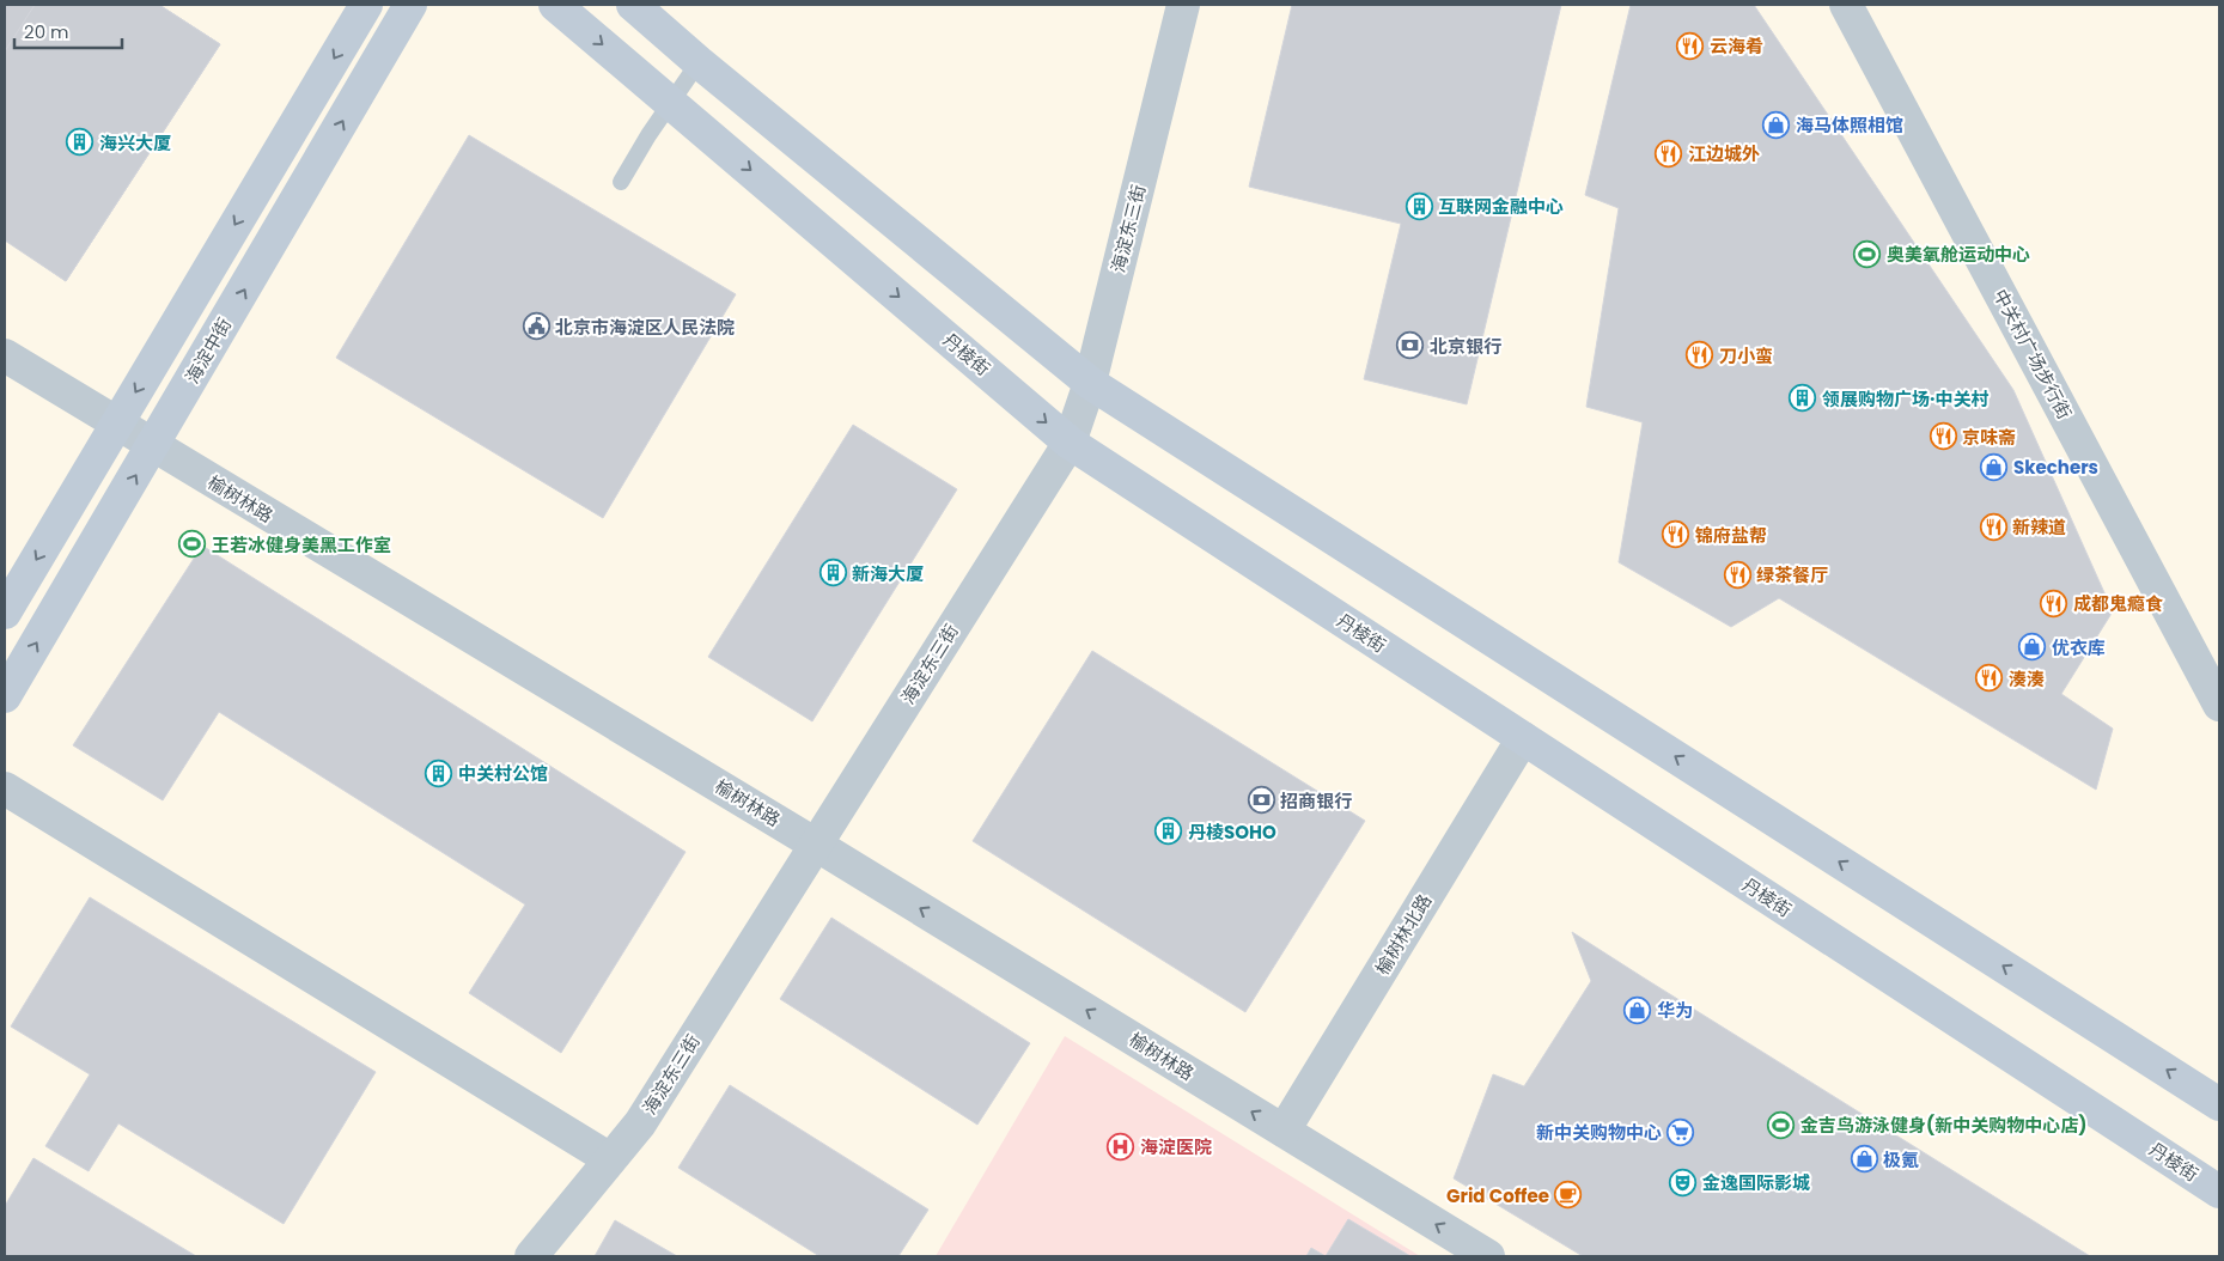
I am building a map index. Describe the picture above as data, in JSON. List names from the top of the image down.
{
  "streets": {
    "main road": ["海淀中街", "丹棱街"],
    "street": [
      "海淀东三街",
      "中关村广场步行街",
      "榆树林路",
      "榆树林北路"
    ]
  },
  "crossings": [
    ["海淀东三街", "丹棱街"],
    ["海淀东三街", "榆树林路"],
    ["海淀中街", "榆树林路"],
    ["丹棱街", "榆树林北路"],
    ["榆树林路", "榆树林北路"]
  ],
  "one_way": ["榆树林路"],
  "places": {
    "restaurant": [
      "云海肴",
      "江边城外",
      "刀小蛮",
      "京味斋",
      "新辣道",
      "锦府盐帮",
      "绿茶餐厅",
      "成都鬼瘾食",
      "湊湊"
    ],
    "shop": [
      "海马体照相馆",
      "Skechers",
      "优衣库",
      "华为",
      "极氪"
    ],
    "building": [
      "海兴大厦",
      "互联网金融中心",
      "领展购物广场·中关村",
      "新海大厦",
      "中关村公馆",
      "丹棱SOHO"
    ],
    "sports": ["奥美氧舱运动中心", "王若冰健身美黑工作室", "金吉鸟游泳健身(新中关购物中心店)"],
    "public building": ["北京市海淀区人民法院"],
    "bank": ["北京银行", "招商银行"],
    "supermarket": ["新中关购物中心"],
    "hospital": ["海淀医院"],
    "theatre": ["金逸国际影城"],
    "cafe": ["Grid Coffee"]
  },
  "scale_bar": "20 m"
}
